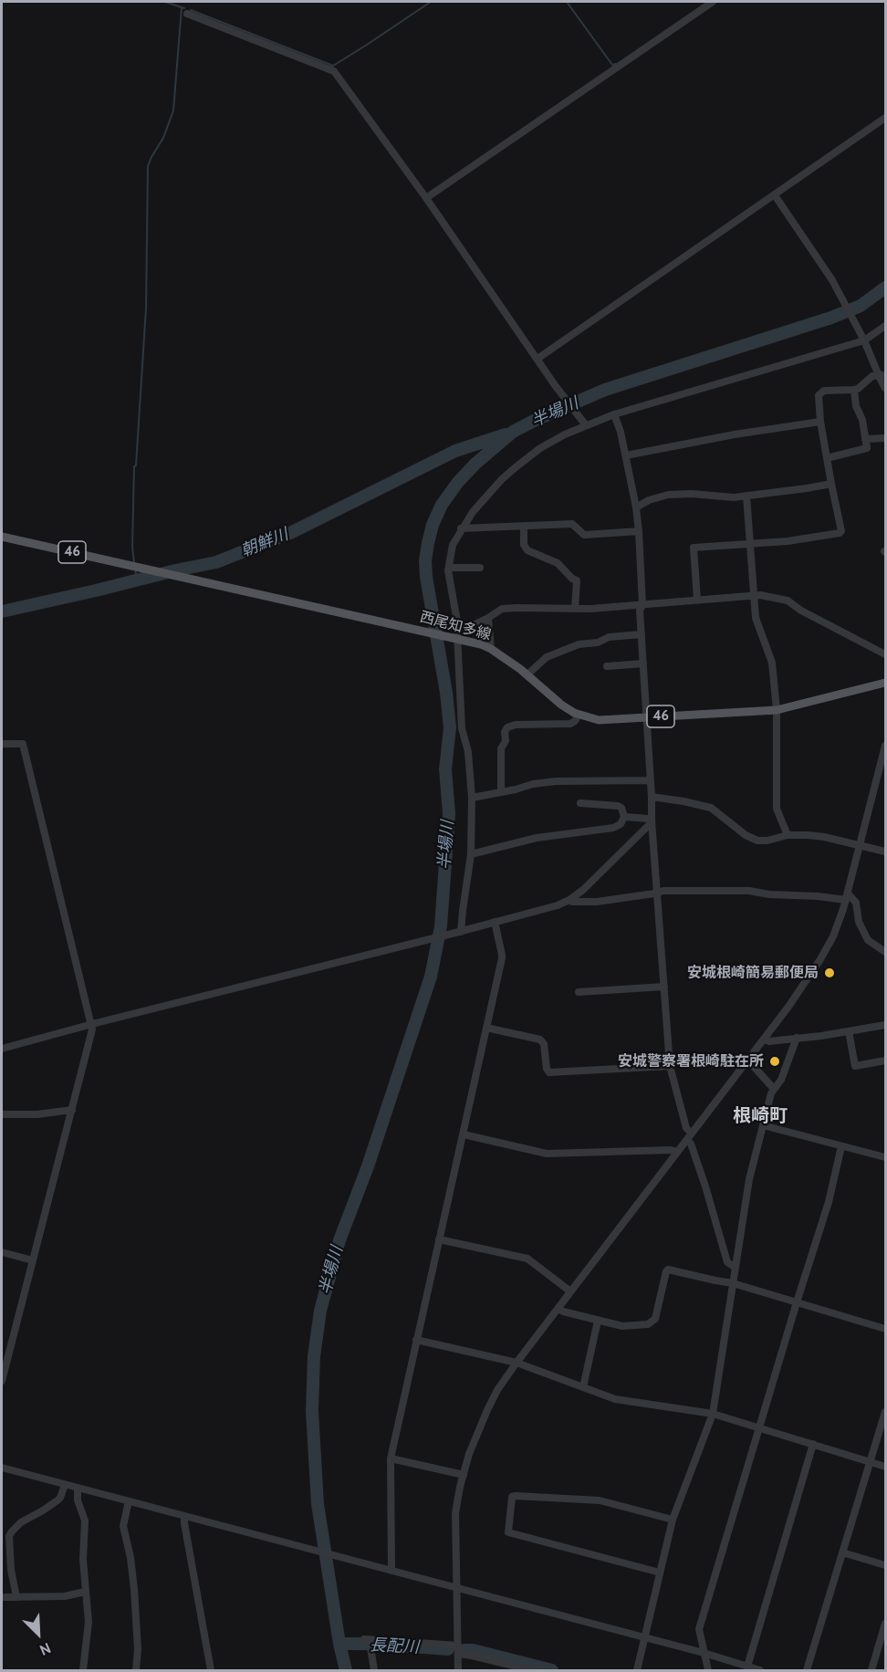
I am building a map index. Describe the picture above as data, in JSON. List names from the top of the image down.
{
  "streets": {
    "main road": ["46", "西尾知多線"]
  },
  "districts": ["根崎町"],
  "water": ["半場川", "朝鮮川", "長配川"],
  "places": ["安城根崎簡易郵便局", "安城警察署根崎駐在所"],
  "north": "bottom right"
}
